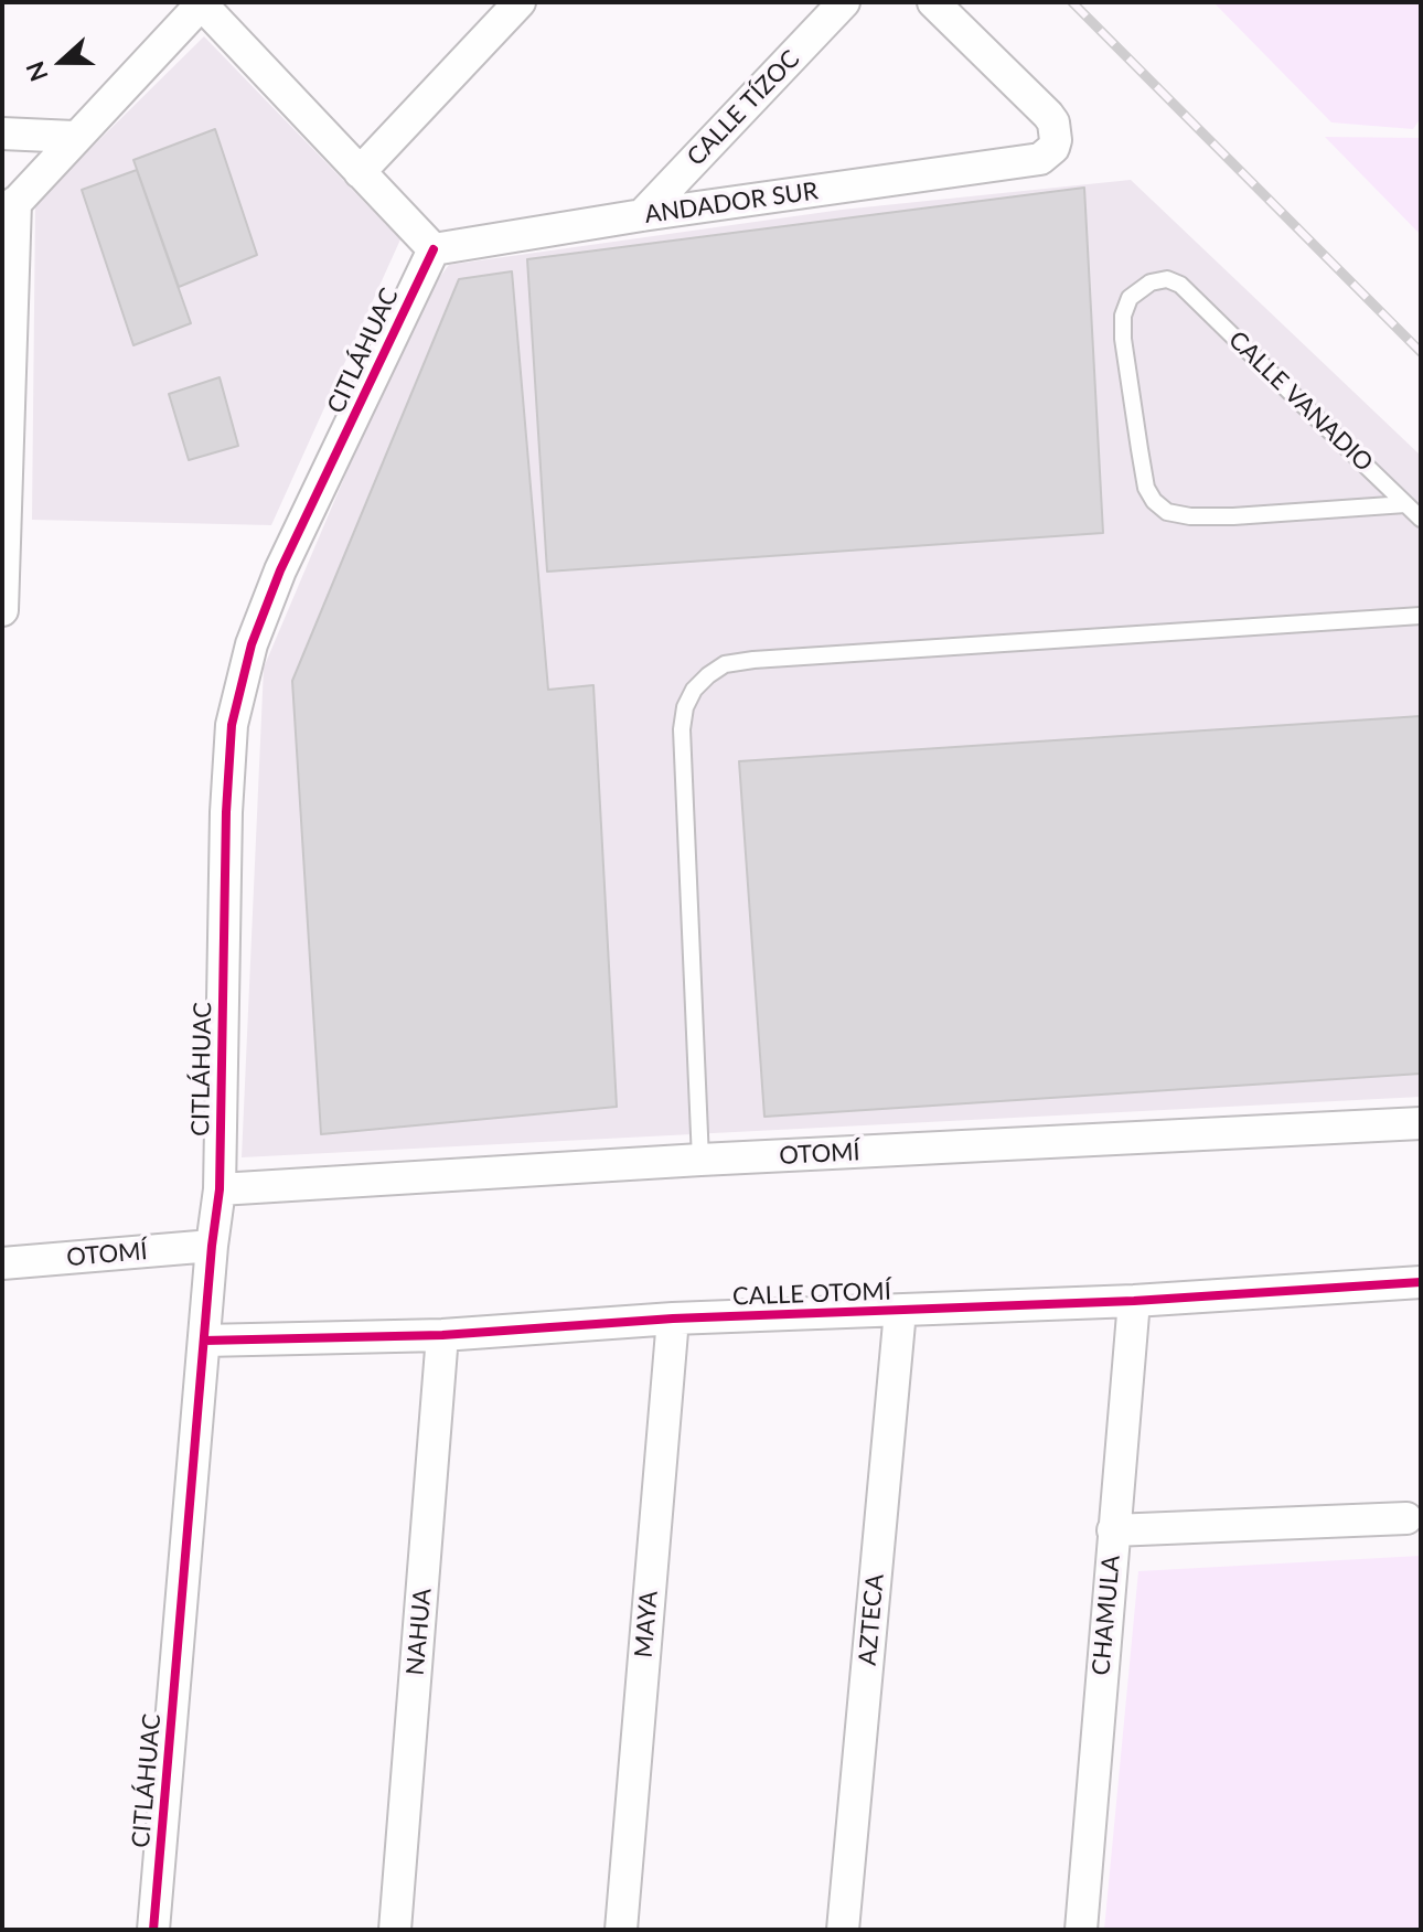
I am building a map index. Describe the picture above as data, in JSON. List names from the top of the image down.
{
  "streets": {
    "street": [
      "CALLE TÍZOC",
      "ANDADOR SUR",
      "CITLÁHUAC",
      "OTOMÍ",
      "CALLE OTOMÍ",
      "CHAMULA",
      "AZTECA",
      "MAYA",
      "NAHUA"
    ],
    "lane": ["CALLE VANADIO"]
  },
  "crossings": [
    ["CALLE TÍZOC", "ANDADOR SUR"],
    ["ANDADOR SUR", "CITLÁHUAC"],
    ["CITLÁHUAC", "OTOMÍ"],
    ["CITLÁHUAC", "CALLE OTOMÍ"],
    ["CALLE OTOMÍ", "CHAMULA"],
    ["CALLE OTOMÍ", "AZTECA"],
    ["CALLE OTOMÍ", "MAYA"],
    ["CALLE OTOMÍ", "NAHUA"]
  ],
  "north": "left"
}
